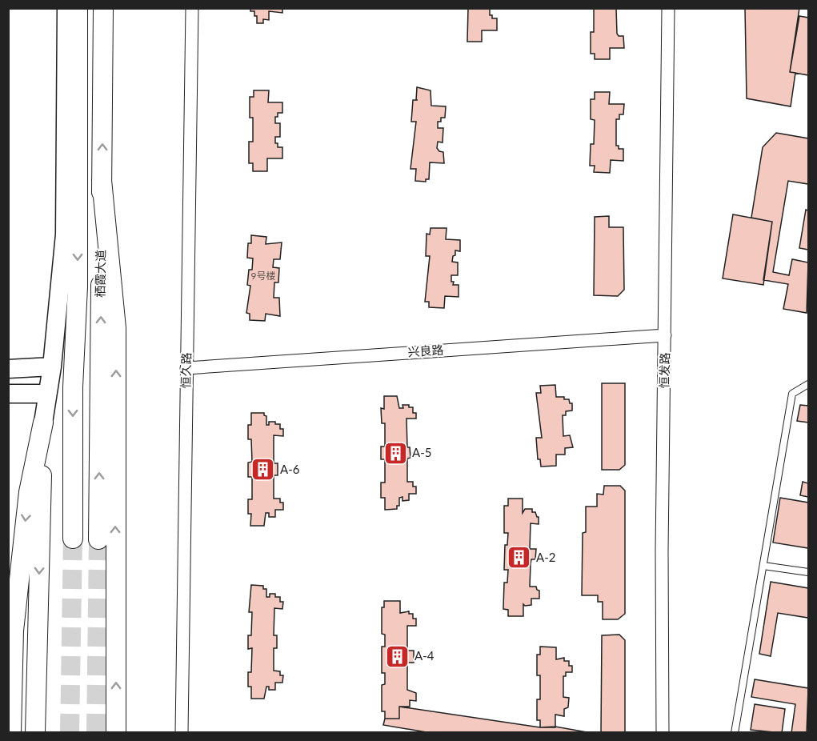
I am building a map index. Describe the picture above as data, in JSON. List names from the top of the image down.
{
  "streets": {
    "main road": ["栖霞大道"],
    "street": ["兴良路", "恒久路", "恒发路"]
  },
  "crossings": [
    ["兴良路", "恒久路"],
    ["兴良路", "恒发路"]
  ],
  "places": {
    "building": [
      "A-5",
      "A-6",
      "A-2",
      "A-4"
    ]
  },
  "house_numbers": ["9号楼"]
}
